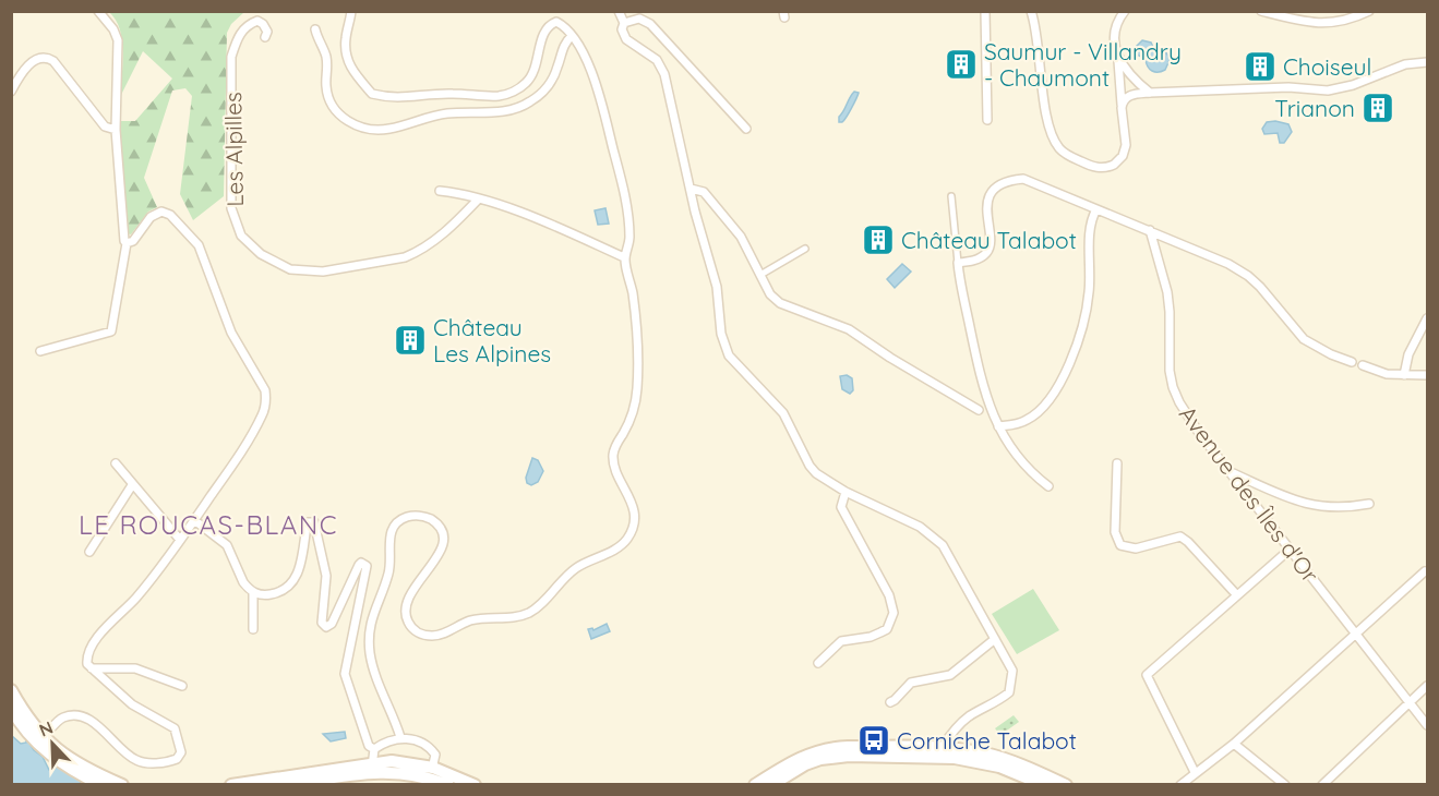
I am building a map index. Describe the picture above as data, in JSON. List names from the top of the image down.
{
  "streets": {
    "street": ["Les Alpilles", "Avenue des Îles d'Or"]
  },
  "districts": ["LE ROUCAS-BLANC"],
  "places": {
    "building": [
      "Saumur - Villandry - Chaumont",
      "Choiseul",
      "Trianon",
      "Château Talabot",
      "Château Les Alpines"
    ],
    "bus stop": ["Corniche Talabot"]
  },
  "north": "top left"
}
